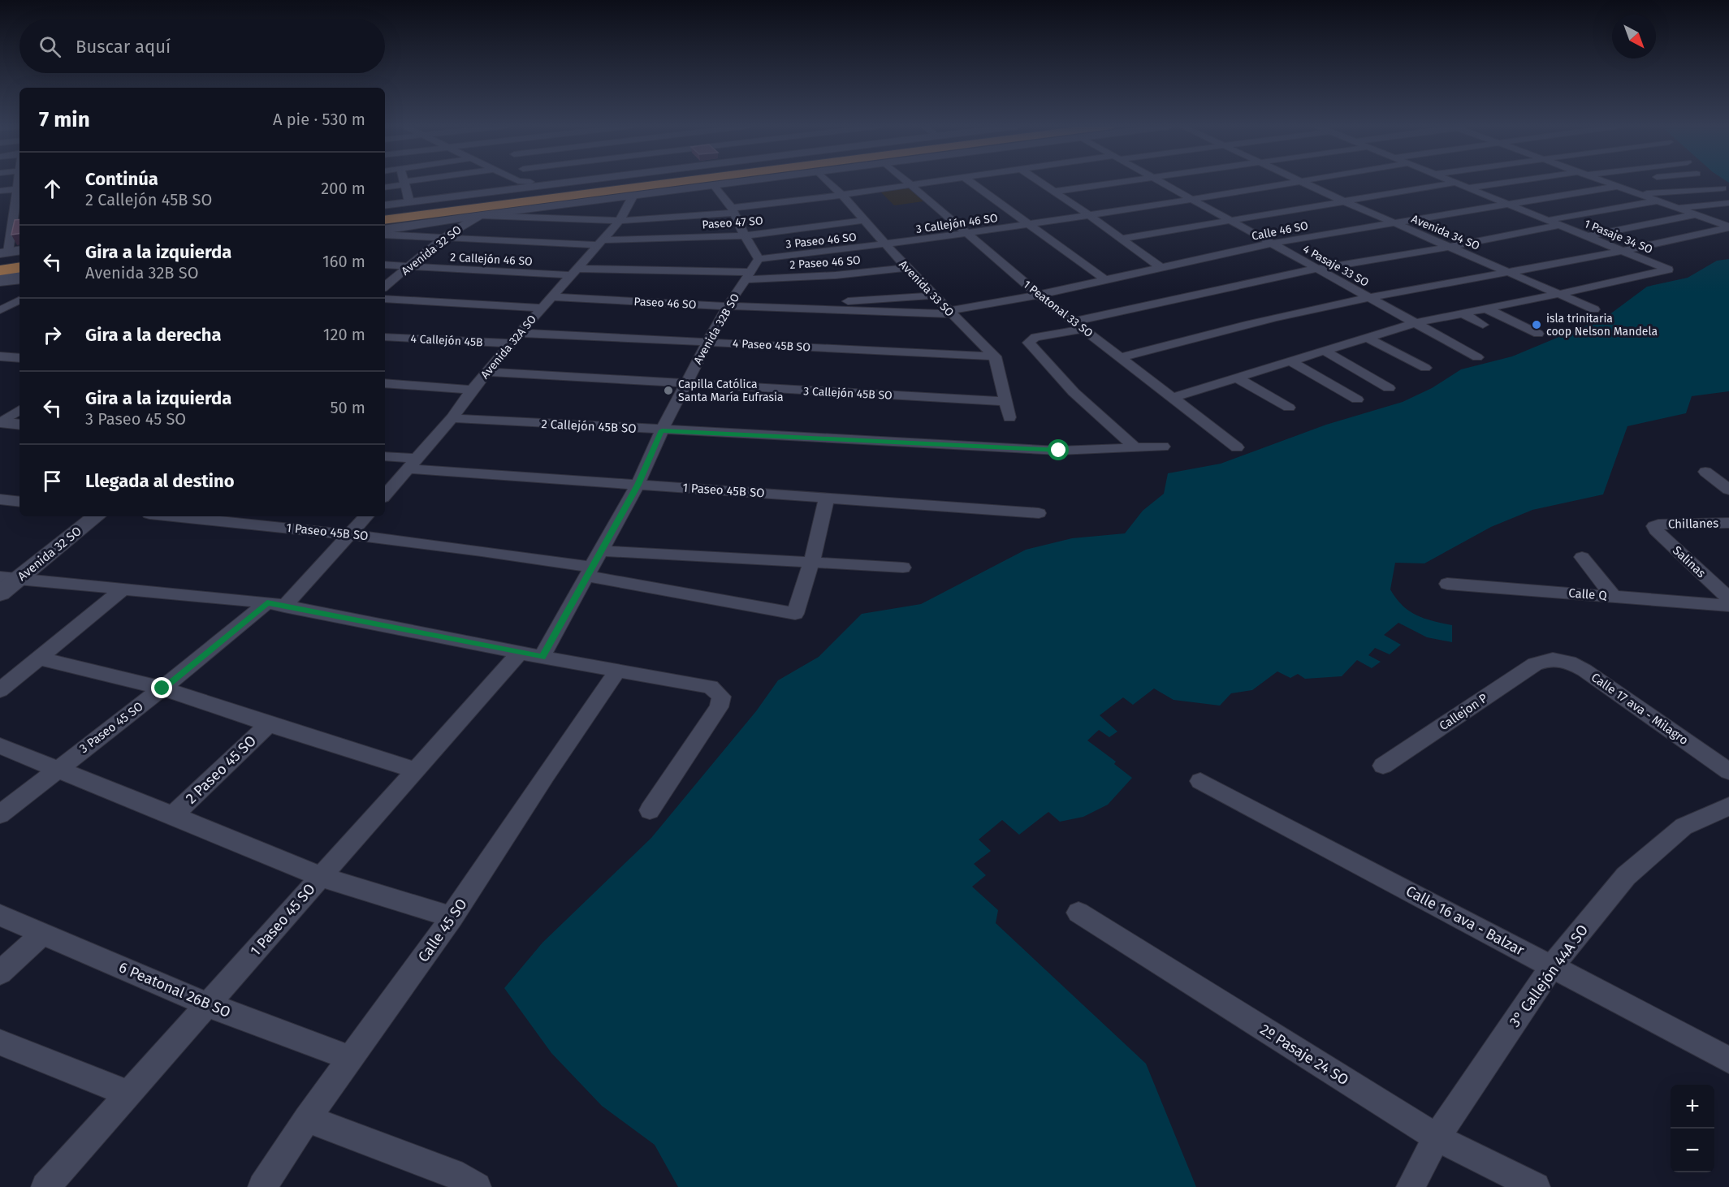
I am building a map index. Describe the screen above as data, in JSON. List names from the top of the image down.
{
  "streets": {
    "street": [
      "Paseo 47 SO",
      "3 Callejón 46 SO",
      "Calle 46 SO",
      "Avenida 34 SO",
      "1 Pasaje 34 SO",
      "3 Paseo 46 SO",
      "Avenida 32 SO",
      "2 Callejón 46 SO",
      "2 Paseo 46 SO",
      "4 Pasaje 33 SO",
      "Avenida 33 SO",
      "Paseo 46 SO",
      "1 Peatonal 33 SO",
      "Avenida 32B SO",
      "4 Callejón 45B",
      "4 Paseo 45B SO",
      "Avenida 32A SO",
      "3 Callejón 45B SO",
      "2 Callejón 45B SO",
      "1 Paseo 45B SO",
      "Chillanes",
      "Salinas",
      "Calle Q",
      "Calle 17 ava - Milagro",
      "Callejon P",
      "3 Paseo 45 SO",
      "2 Paseo 45 SO",
      "1 Paseo 45 SO",
      "Calle 16 ava - Balzar",
      "Calle 45 SO",
      "3° Callejón 44A SO",
      "6 Peatonal 26B SO",
      "2º Pasaje 24 SO"
    ]
  },
  "crossings": [
    ["Paseo 47 SO", "Avenida 32 SO"],
    ["Paseo 47 SO", "Avenida 33 SO"],
    ["Paseo 47 SO", "Avenida 32A SO"],
    ["3 Callejón 46 SO", "3 Paseo 46 SO"],
    ["3 Callejón 46 SO", "Avenida 33 SO"],
    ["3 Callejón 46 SO", "1 Peatonal 33 SO"],
    ["Calle 46 SO", "Avenida 34 SO"],
    ["Calle 46 SO", "1 Pasaje 34 SO"],
    ["Calle 46 SO", "4 Pasaje 33 SO"],
    ["Calle 46 SO", "Avenida 33 SO"],
    ["Calle 46 SO", "Paseo 46 SO"],
    ["Calle 46 SO", "1 Peatonal 33 SO"],
    ["Avenida 34 SO", "1 Pasaje 34 SO"],
    ["3 Paseo 46 SO", "Avenida 33 SO"],
    ["3 Paseo 46 SO", "Avenida 32B SO"],
    ["Avenida 32 SO", "2 Callejón 46 SO"],
    ["2 Callejón 46 SO", "2 Paseo 46 SO"],
    ["2 Callejón 46 SO", "Avenida 32B SO"],
    ["2 Callejón 46 SO", "Avenida 32A SO"],
    ["2 Paseo 46 SO", "Avenida 33 SO"],
    ["2 Paseo 46 SO", "Avenida 32B SO"],
    ["Avenida 33 SO", "Paseo 46 SO"],
    ["Avenida 33 SO", "4 Paseo 45B SO"],
    ["Paseo 46 SO", "Avenida 32B SO"],
    ["Paseo 46 SO", "Avenida 32A SO"],
    ["Avenida 32B SO", "4 Paseo 45B SO"],
    ["Avenida 32B SO", "3 Callejón 45B SO"],
    ["Avenida 32B SO", "2 Callejón 45B SO"],
    ["Avenida 32B SO", "1 Paseo 45B SO"],
    ["Avenida 32B SO", "1 Paseo 45 SO"],
    ["4 Callejón 45B", "Avenida 32A SO"],
    ["4 Paseo 45B SO", "Avenida 32A SO"],
    ["Avenida 32A SO", "3 Callejón 45B SO"],
    ["Avenida 32A SO", "2 Callejón 45B SO"],
    ["Avenida 32A SO", "1 Paseo 45B SO"],
    ["Chillanes", "Salinas"],
    ["Calle 17 ava - Milagro", "Callejon P"],
    ["1 Paseo 45 SO", "6 Peatonal 26B SO"],
    ["Calle 16 ava - Balzar", "3° Callejón 44A SO"],
    ["Calle 45 SO", "6 Peatonal 26B SO"],
    ["3° Callejón 44A SO", "2º Pasaje 24 SO"]
  ],
  "places": ["isla trinitaria coop Nelson Mandela", "Capilla Católica Santa María Eufrasia"],
  "north": "bottom right",
  "page": {
    "search": "Buscar aquí",
    "heading": ["7 min", "A pie · 530 m"],
    "list": [
      ["Continúa", "2 Callejón 45B SO", "200 m"],
      ["Gira a la izquierda", "Avenida 32B SO", "160 m"],
      ["Gira a la derecha", "120 m"],
      ["Gira a la izquierda", "3 Paseo 45 SO", "50 m"],
      "Llegada al destino"
    ],
    "map_buttons": ["+", "−"]
  }
}
